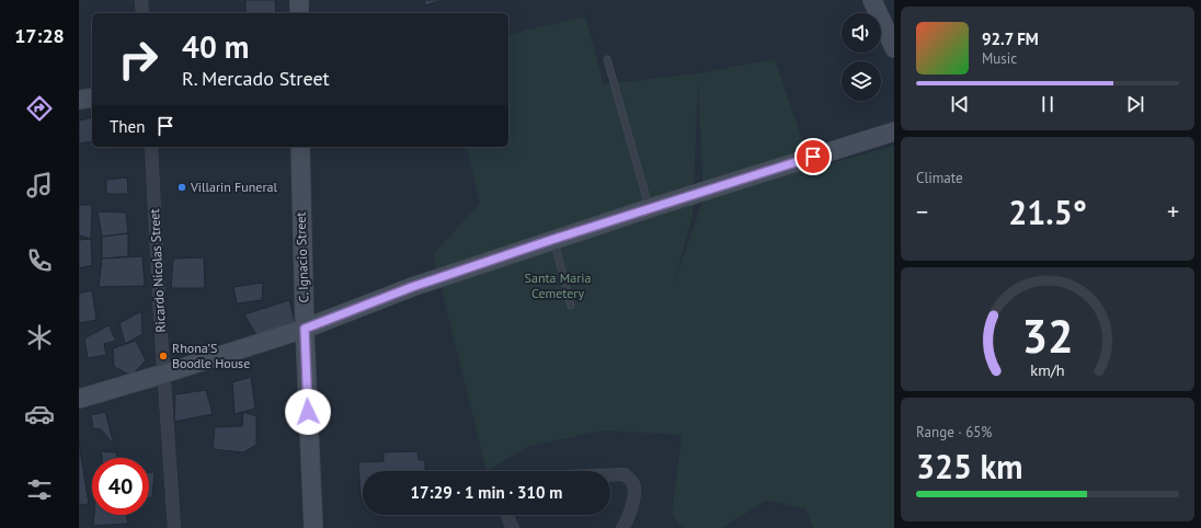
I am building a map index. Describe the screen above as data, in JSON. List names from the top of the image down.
{
  "streets": {
    "street": ["C. Ignacio Street", "Ricardo Nicolas Street"]
  },
  "parks": ["Santa Maria Cemetery"],
  "places": ["Villarin Funeral", "Rhona’S Boodle House"],
  "page": {
    "tabs": "17:28",
    "turn": ["40 m", "R. Mercado Street"],
    "song": ["92.7 FM", "Music"],
    "then": "Then",
    "tile": [
      "Climate",
      ["Range · 65%", "325 km"]
    ],
    "heat": ["−", "21.5°", "+"],
    "limit": "40",
    "trip": "17:29 · 1 min · 310 m",
    "gauge": ["32", "km/h"]
  }
}
